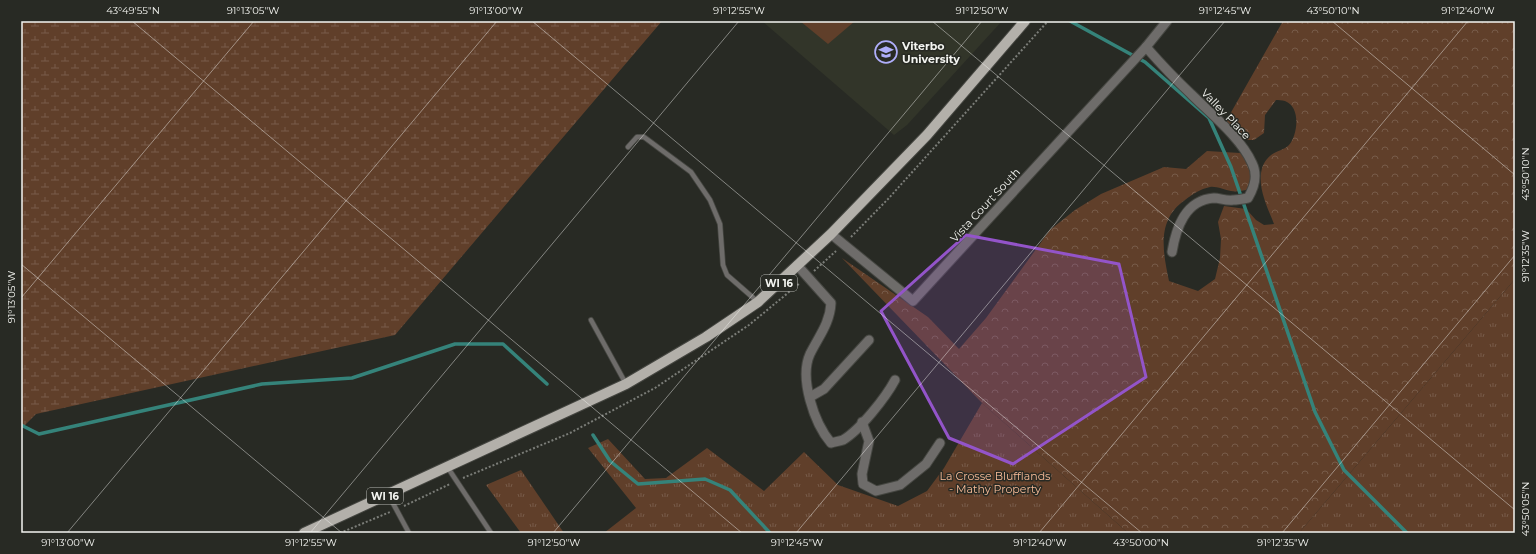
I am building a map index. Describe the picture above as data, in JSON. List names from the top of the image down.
{
  "streets": {
    "main road": ["WI 16"],
    "street": ["Valley Place", "Vista Court South"]
  },
  "crossings": [
    ["Valley Place", "Vista Court South"],
    ["Vista Court South", "WI 16"]
  ],
  "parks": ["La Crosse Blufflands - Mathy Property"],
  "places": {
    "school or university": ["Viterbo University"]
  },
  "coordinates": [
    "43°49'55\"N",
    "91°13'05\"W",
    "91°13'00\"W",
    "91°12'55\"W",
    "91°12'50\"W",
    "91°12'45\"W",
    "43°50'10\"N",
    "91°12'40\"W",
    "91°12'35\"W",
    "43°50'05\"N",
    "43°50'00\"N"
  ]
}
